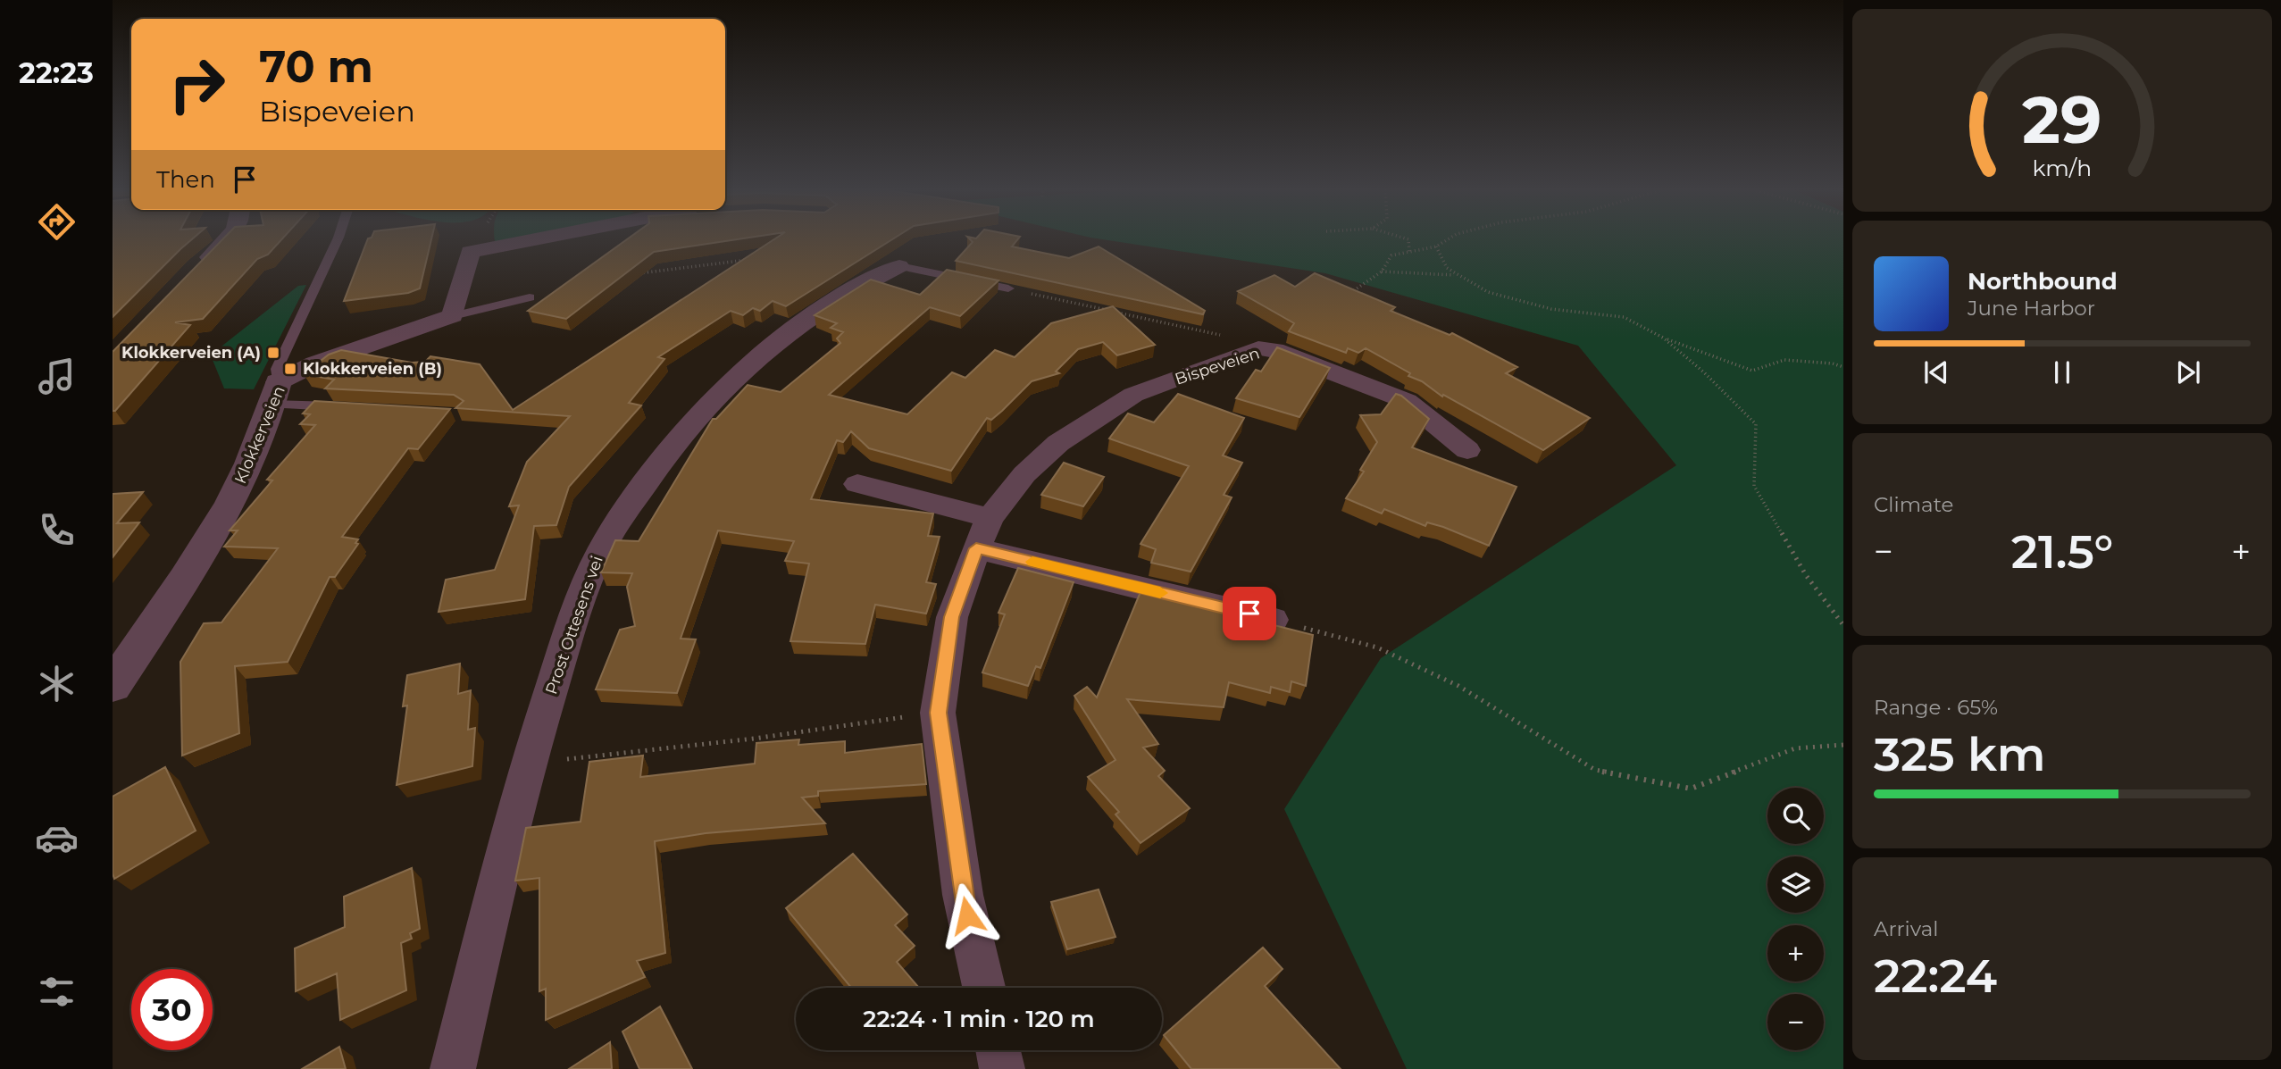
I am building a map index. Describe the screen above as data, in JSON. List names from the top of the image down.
{
  "streets": {
    "street": ["Bispeveien", "Klokkerveien", "Prost Ottesens vei"]
  },
  "places": {
    "transit": ["Klokkerveien (A)", "Klokkerveien (B)"]
  },
  "page": {
    "tabs": "22:23",
    "turn": ["70 m", "Bispeveien"],
    "then": "Then",
    "song": ["Northbound", "June Harbor"],
    "tile": [
      "Climate",
      ["Range · 65%", "325 km"],
      ["Arrival", "22:24"]
    ],
    "heat": ["−", "21.5°", "+"],
    "map_buttons": ["+", "−"],
    "limit": "30",
    "trip": "22:24 · 1 min · 120 m",
    "gauge": ["29", "km/h"]
  }
}
